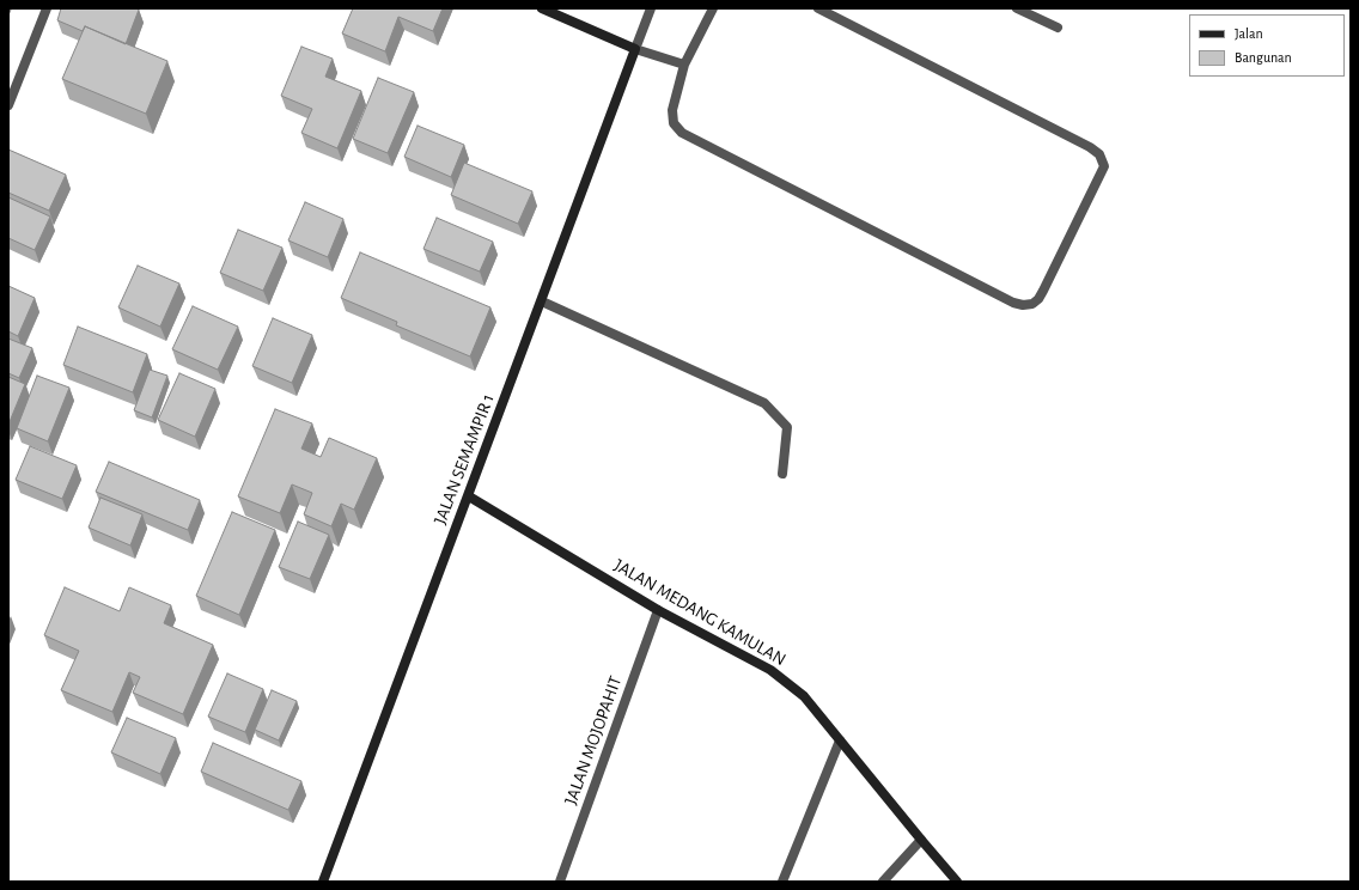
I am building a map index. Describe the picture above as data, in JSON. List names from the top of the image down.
{
  "streets": {
    "street": ["JALAN SEMAMPIR 1", "JALAN MEDANG KAMULAN", "JALAN MOJOPAHIT"]
  },
  "crossings": [
    ["JALAN SEMAMPIR 1", "JALAN MEDANG KAMULAN"],
    ["JALAN MEDANG KAMULAN", "JALAN MOJOPAHIT"]
  ],
  "legend": ["Jalan", "Bangunan"]
}
